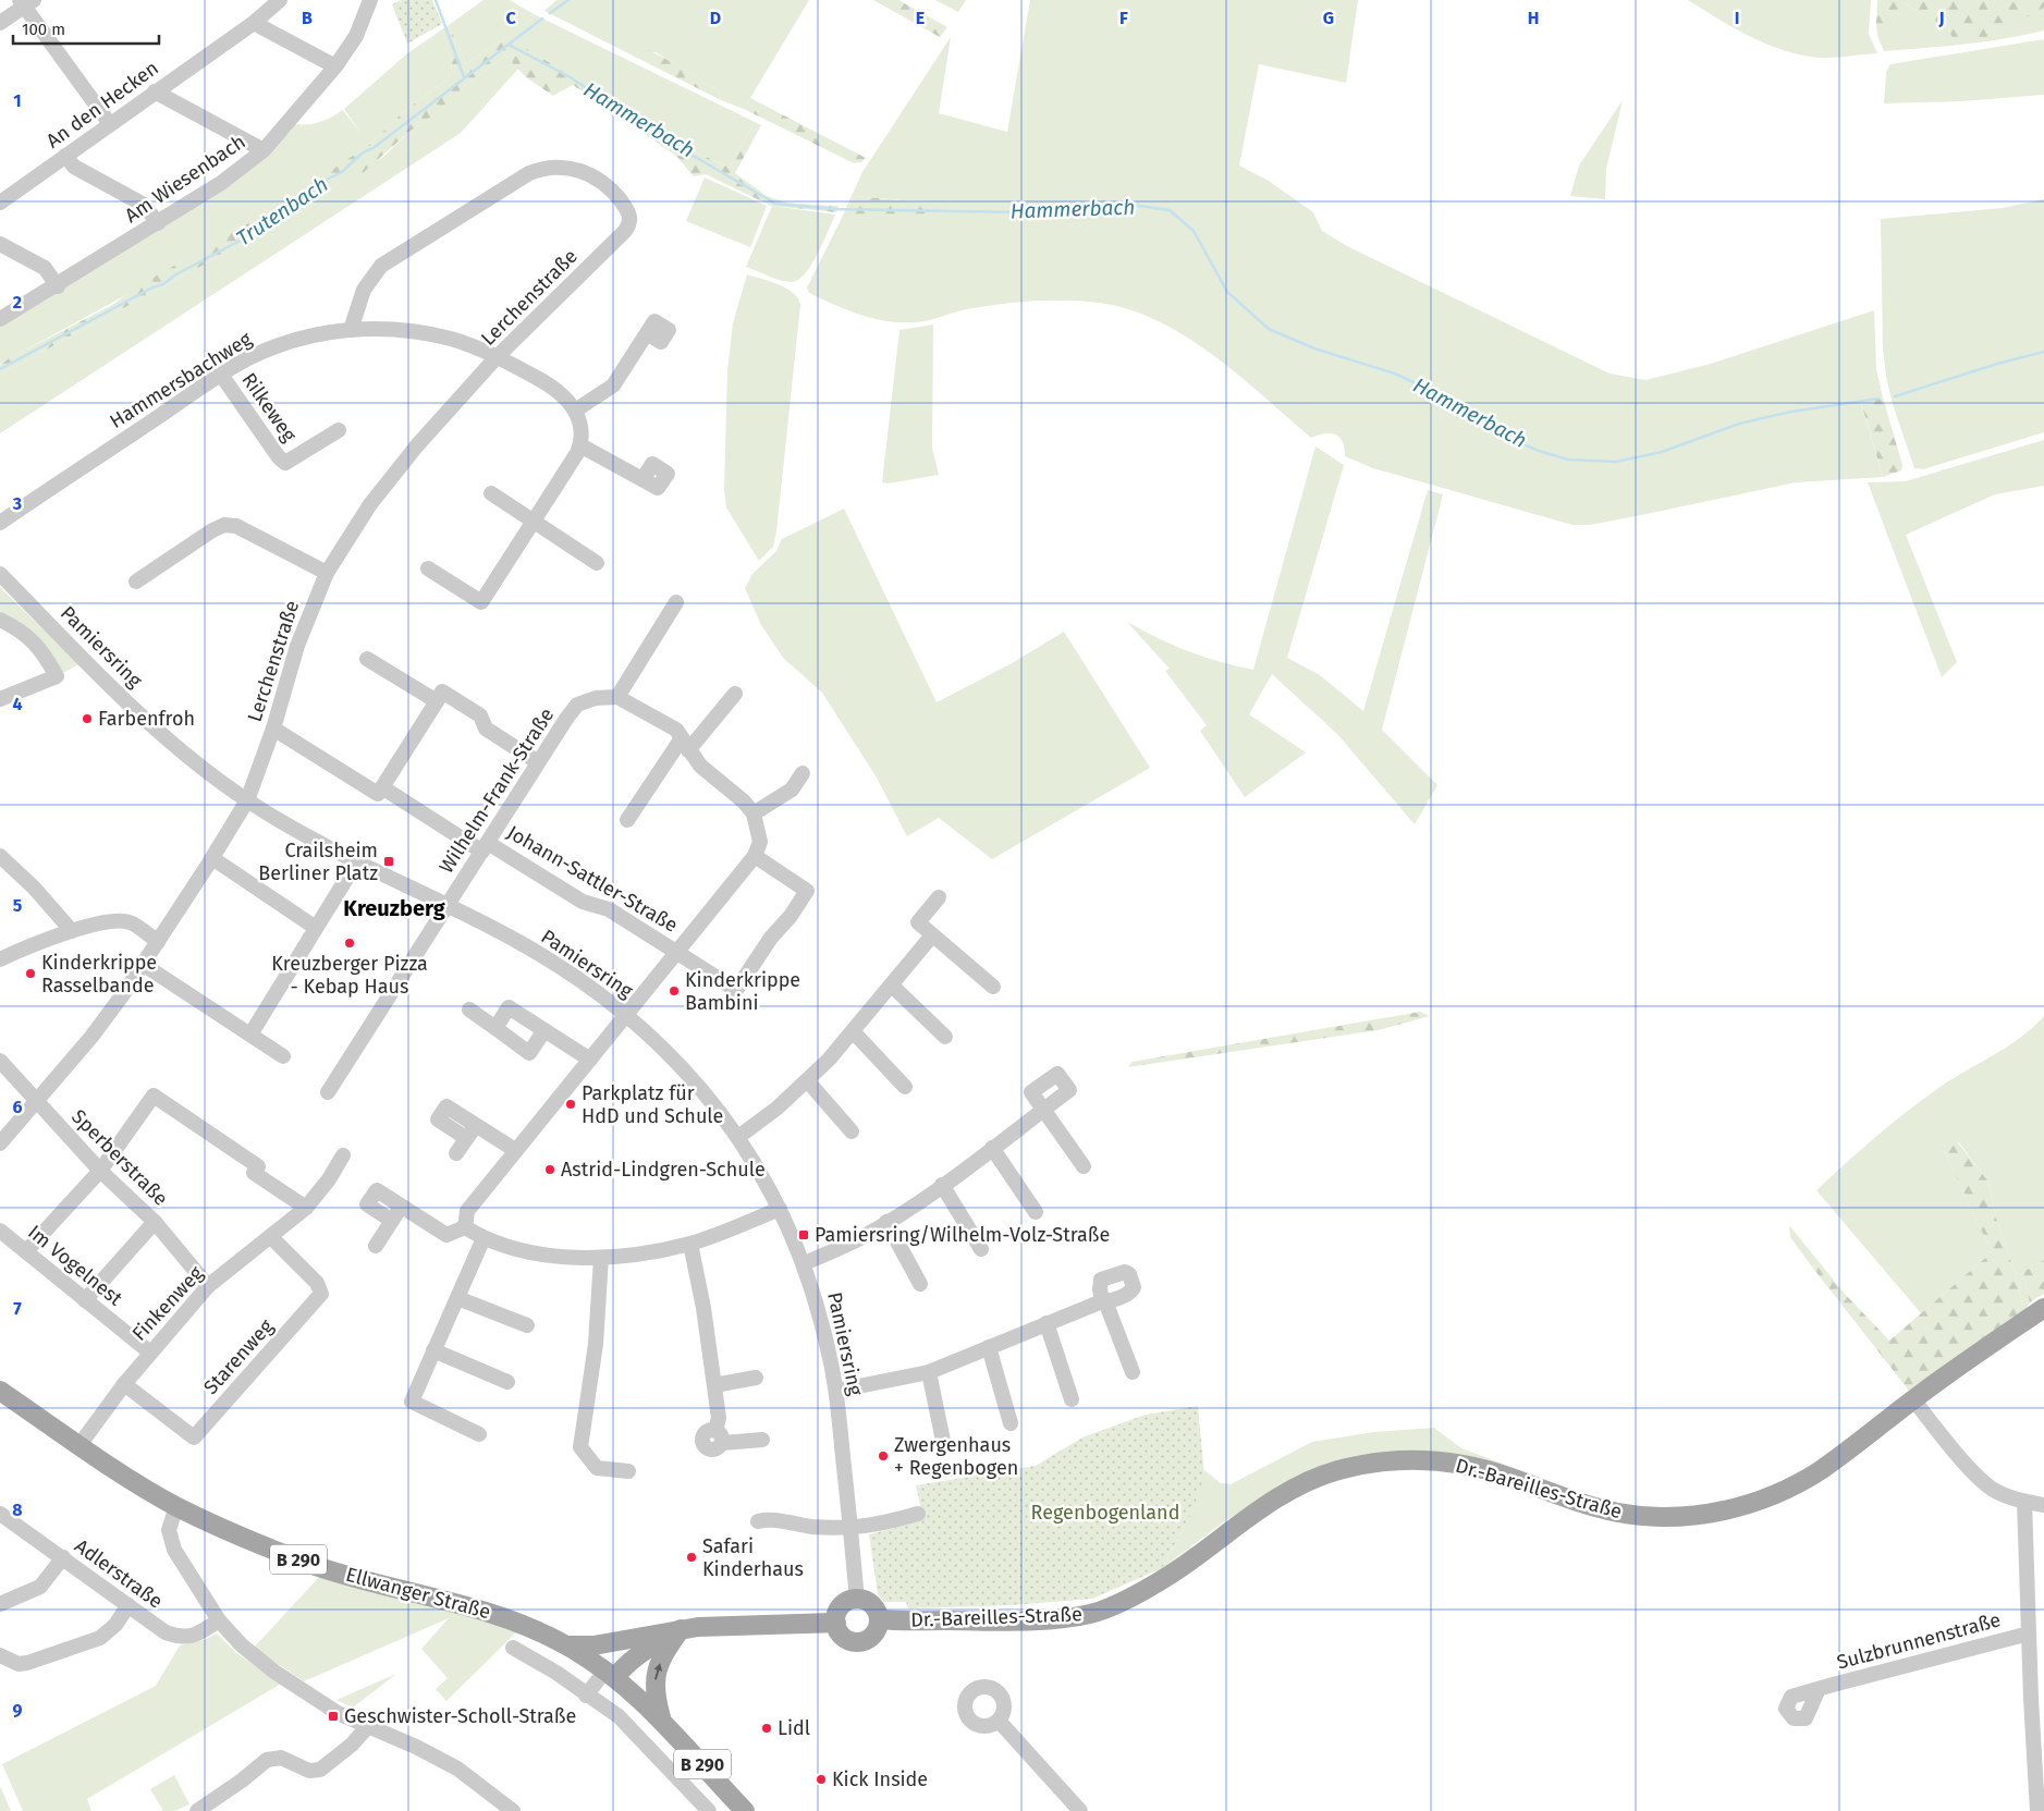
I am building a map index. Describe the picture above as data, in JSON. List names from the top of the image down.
{
  "streets": {
    "main road": ["Dr.-Bareilles-Straße", "B 290", "Ellwanger Straße"],
    "street": [
      "An den Hecken",
      "Am Wiesenbach",
      "Lerchenstraße",
      "Hammersbachweg",
      "Rilkeweg",
      "Pamiersring",
      "Wilhelm-Frank-Straße",
      "Johann-Sattler-Straße",
      "Sperberstraße",
      "Im Vogelnest",
      "Finkenweg",
      "Starenweg",
      "Adlerstraße",
      "Sulzbrunnenstraße"
    ]
  },
  "crossings": [
    ["Lerchenstraße", "Hammersbachweg"],
    ["Lerchenstraße", "Pamiersring"],
    ["Lerchenstraße", "Sperberstraße"],
    ["Hammersbachweg", "Rilkeweg"],
    ["Pamiersring", "Wilhelm-Frank-Straße"],
    ["Pamiersring", "Dr.-Bareilles-Straße"],
    ["Wilhelm-Frank-Straße", "Johann-Sattler-Straße"],
    ["Sperberstraße", "Finkenweg"],
    ["Im Vogelnest", "Finkenweg"],
    ["Finkenweg", "Starenweg"],
    ["Finkenweg", "Ellwanger Straße"]
  ],
  "districts": ["Kreuzberg"],
  "water": ["Hammerbach", "Trutenbach"],
  "parks": ["Regenbogenland"],
  "places": {
    "other": [
      "Farbenfroh",
      "Kreuzberger Pizza - Kebap Haus",
      "Kinderkrippe Rasselbande",
      "Kinderkrippe Bambini",
      "Parkplatz für HdD und Schule",
      "Astrid-Lindgren-Schule",
      "Zwergenhaus + Regenbogen",
      "Safari Kinderhaus",
      "Lidl",
      "Kick Inside"
    ],
    "transit": ["Crailsheim Berliner Platz", "Pamiersring/Wilhelm-Volz-Straße", "Geschwister-Scholl-Straße"]
  },
  "scale_bar": "100 m",
  "grid": {
    "columns": [
      "B",
      "C",
      "D",
      "E",
      "F",
      "G",
      "H",
      "I",
      "J"
    ],
    "rows": [
      "1",
      "2",
      "3",
      "4",
      "5",
      "6",
      "7",
      "8",
      "9"
    ]
  }
}
